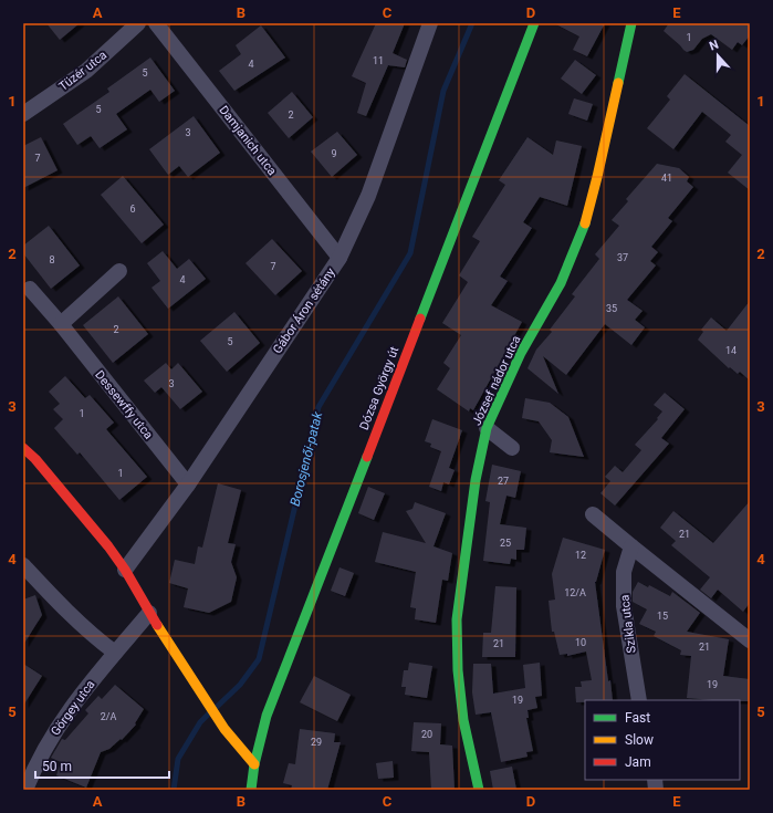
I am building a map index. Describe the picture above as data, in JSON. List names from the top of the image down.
{
  "streets": {
    "street": [
      "Tüzér utca",
      "Damjanich utca",
      "Gábor Áron sétány",
      "József nádor utca",
      "Dózsa György út",
      "Dessewffy utca",
      "Szikla utca",
      "Görgey utca"
    ]
  },
  "crossings": [
    ["Damjanich utca", "Gábor Áron sétány"],
    ["Gábor Áron sétány", "Dessewffy utca"]
  ],
  "water": ["Borosjenői-patak"],
  "house_numbers": [
    "1",
    "11",
    "4",
    "5",
    "5",
    "2",
    "3",
    "9",
    "7",
    "41",
    "6",
    "37",
    "8",
    "7",
    "4",
    "35",
    "2",
    "5",
    "14",
    "3",
    "1",
    "1",
    "27",
    "21",
    "25",
    "12",
    "12/A",
    "15",
    "10",
    "21",
    "21",
    "19",
    "19",
    "2/A",
    "20",
    "29"
  ],
  "legend": ["Fast", "Slow", "Jam"],
  "scale_bar": "50 m",
  "north": "top",
  "grid": {
    "columns": [
      "A",
      "B",
      "C",
      "D",
      "E"
    ],
    "rows": [
      "1",
      "2",
      "3",
      "4",
      "5"
    ]
  }
}
